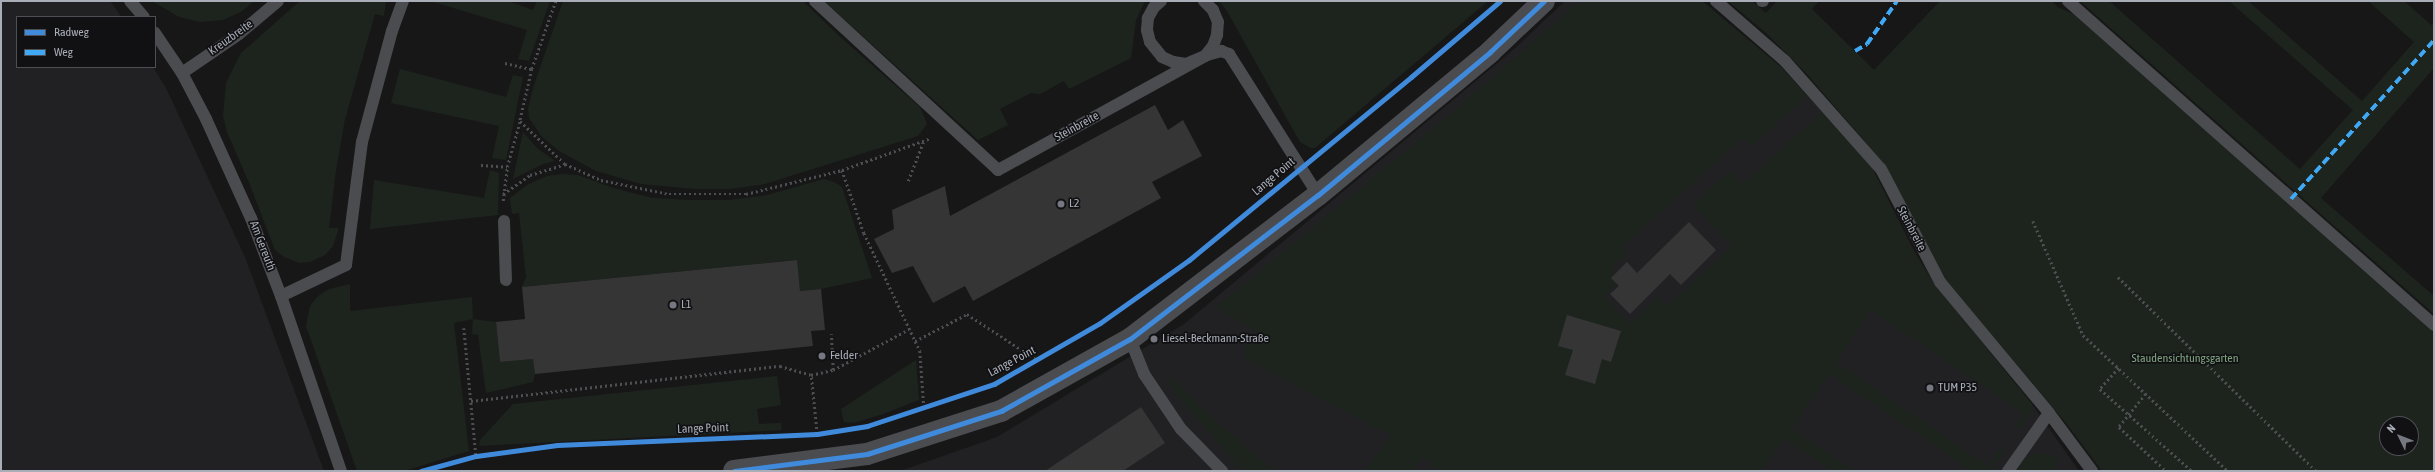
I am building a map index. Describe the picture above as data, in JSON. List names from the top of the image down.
{
  "streets": {
    "lane": ["Kreuzbreite", "Steinbreite", "Am Gereuth"],
    "cycle path": ["Lange Point"]
  },
  "crossings": [
    ["Kreuzbreite", "Am Gereuth"]
  ],
  "parks": ["Staudensichtungsgarten"],
  "places": [
    "L2",
    "L1",
    "Liesel-Beckmann-Straße",
    "Felder",
    "TUM P35"
  ],
  "legend": ["Radweg", "Weg"],
  "north": "top left"
}
